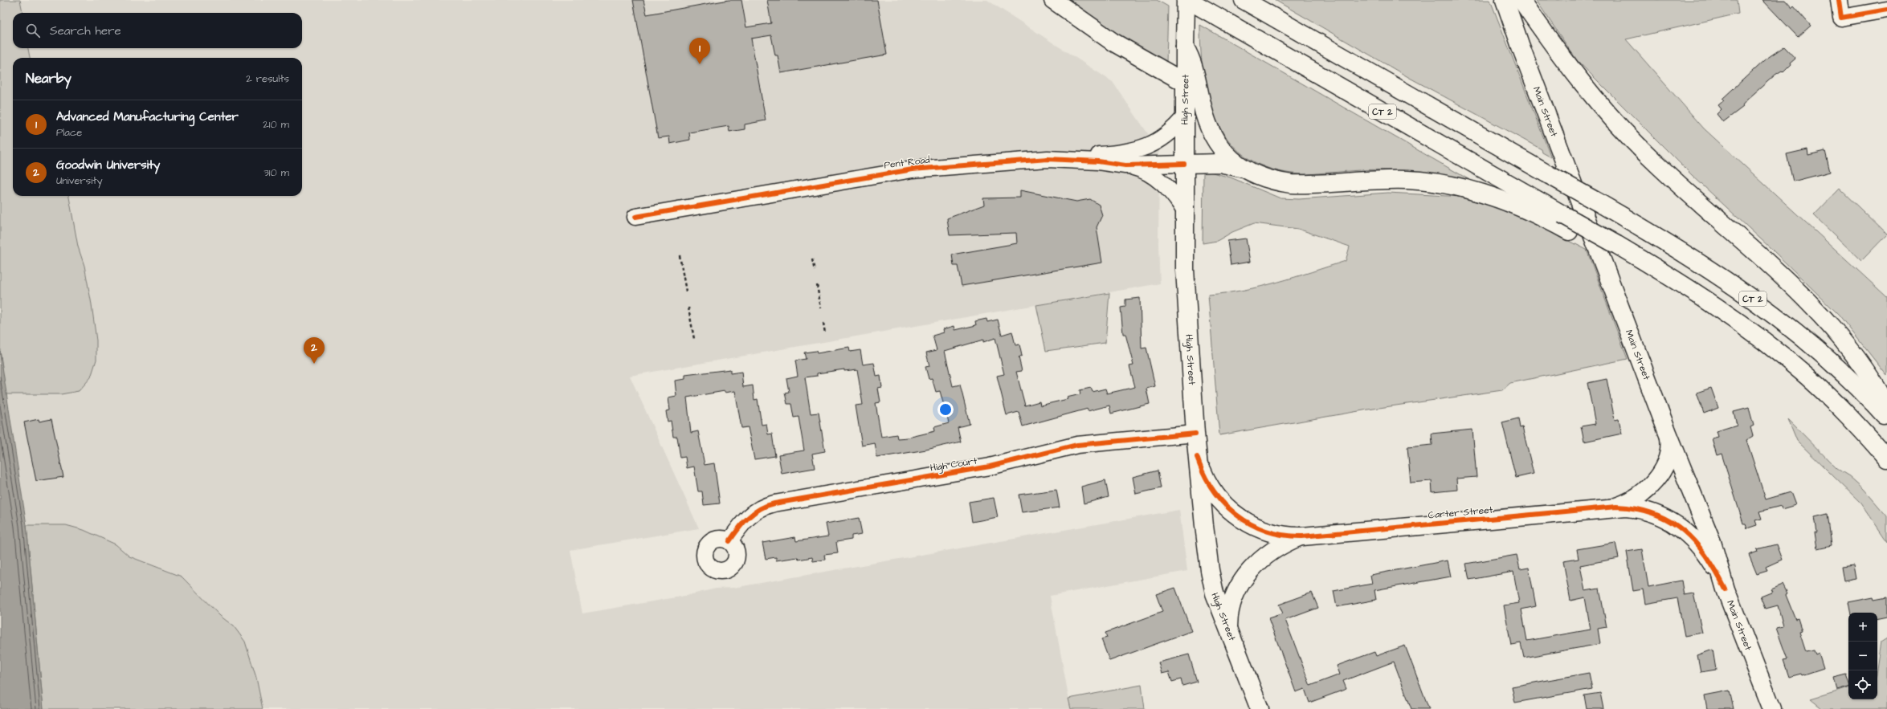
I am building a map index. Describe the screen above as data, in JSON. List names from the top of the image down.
{
  "streets": {
    "main road": [
      "High Street",
      "CT 2",
      "Main Street",
      "Carter Street"
    ],
    "street": ["Pent Road", "High Court"]
  },
  "crossings": [
    ["High Street", "CT 2"],
    ["High Street", "Pent Road"],
    ["High Street", "High Court"],
    ["High Street", "Carter Street"],
    ["Main Street", "Carter Street"]
  ],
  "page": {
    "search": "Search here",
    "pins": ["1", "2"],
    "heading": ["Nearby", "2 results"],
    "list": [
      {
        "mark": "1",
        "name": "Advanced Manufacturing Center",
        "note": "Place",
        "value": "210 m"
      },
      {
        "mark": "2",
        "name": "Goodwin University",
        "note": "University",
        "value": "310 m"
      }
    ],
    "map_buttons": ["+", "−"]
  }
}
